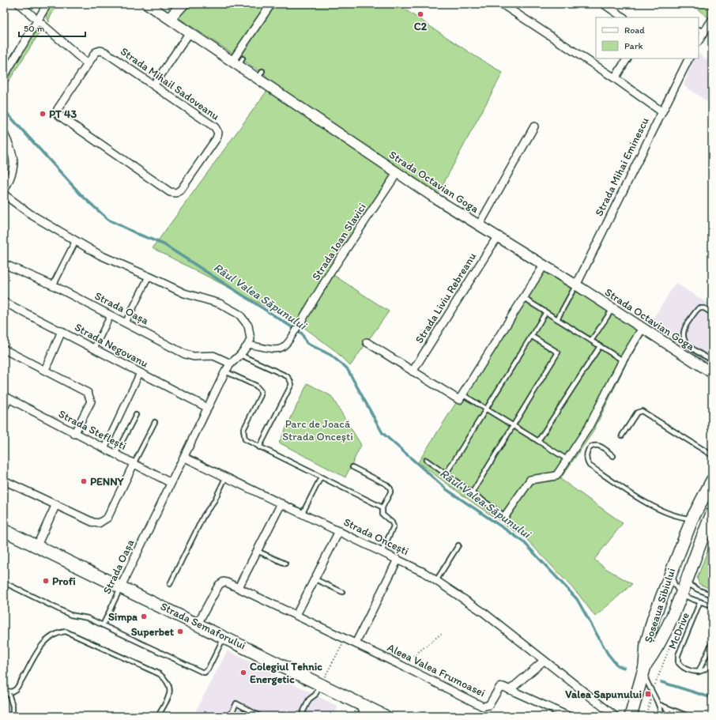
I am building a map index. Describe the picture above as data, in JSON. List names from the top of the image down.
{
  "streets": {
    "main road": ["Șoseaua Sibiului", "Strada Semaforului"],
    "street": [
      "Strada Mihail Sadoveanu",
      "Strada Mihai Eminescu",
      "Strada Octavian Goga",
      "Strada Ioan Slavici",
      "Strada Liviu Rebreanu",
      "Strada Oașa",
      "Strada Negovanu",
      "Strada Steflești",
      "Strada Oncești",
      "Aleea Valea Frumoasei"
    ],
    "lane": ["McDrive"]
  },
  "crossings": [
    ["Strada Mihai Eminescu", "Strada Octavian Goga"],
    ["Strada Octavian Goga", "Strada Ioan Slavici"],
    ["Strada Octavian Goga", "Strada Liviu Rebreanu"],
    ["Strada Oașa", "Strada Negovanu"],
    ["Strada Oașa", "Strada Steflești"],
    ["Strada Oașa", "Strada Oncești"],
    ["Strada Oașa", "Strada Semaforului"],
    ["Strada Semaforului", "Aleea Valea Frumoasei"]
  ],
  "water": ["Râul Valea Săpunului"],
  "parks": ["Parc de Joacă Strada Oncești"],
  "places": {
    "other": [
      "C2",
      "PT 43",
      "PENNY",
      "Profi",
      "Simpa",
      "Superbet",
      "Colegiul Tehnic Energetic"
    ],
    "transit": ["Valea Sapunului"]
  },
  "legend": ["Road", "Park"],
  "scale_bar": "50 m"
}
